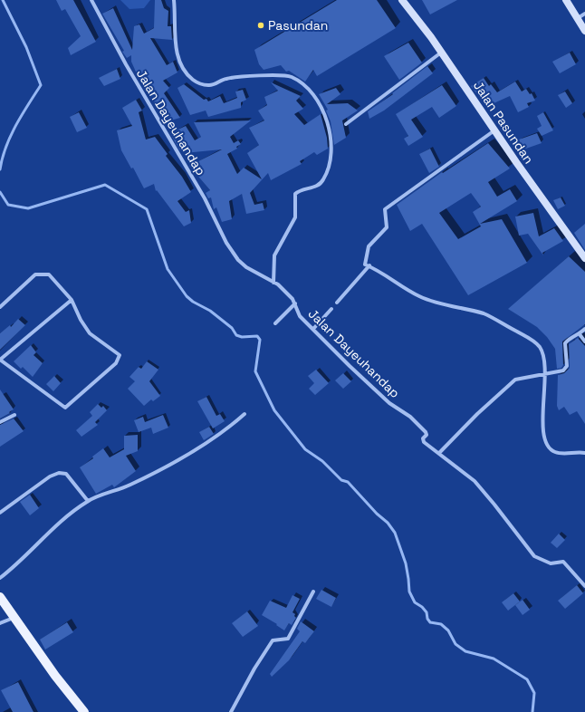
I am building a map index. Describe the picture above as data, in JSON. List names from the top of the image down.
{
  "streets": {
    "street": ["Jalan Dayeuhandap", "Jalan Pasundan"]
  },
  "places": ["Pasundan"]
}
